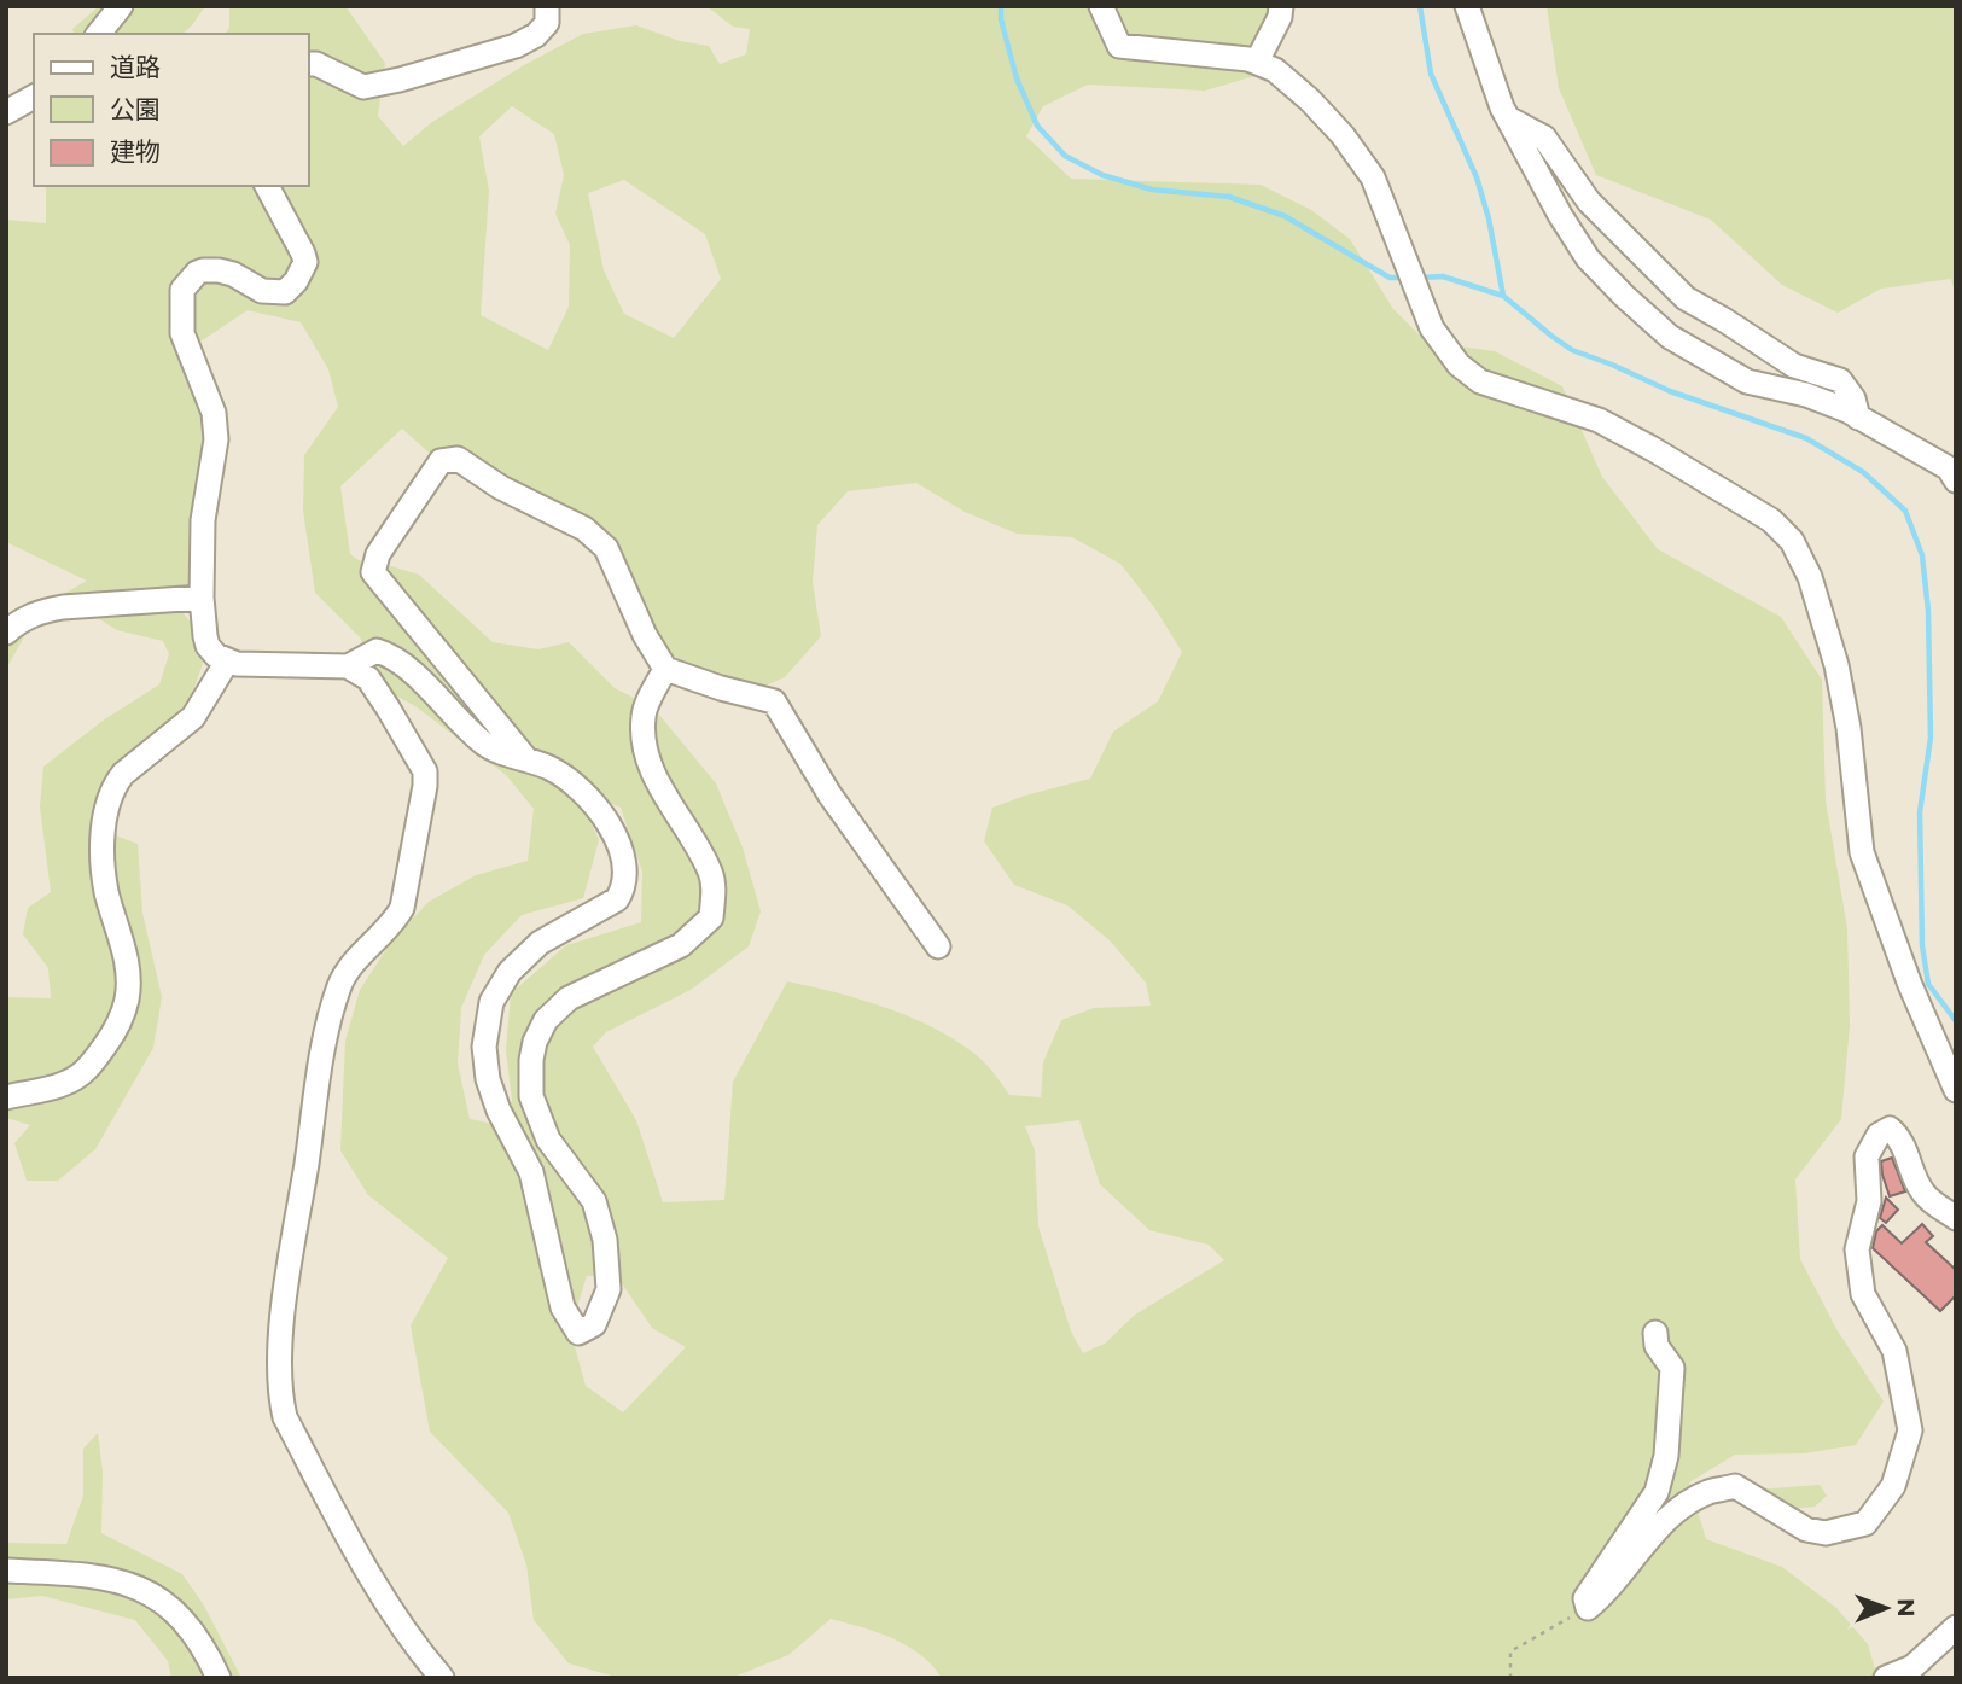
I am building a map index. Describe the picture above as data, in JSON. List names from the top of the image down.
{
  "legend": ["道路", "公園", "建物"],
  "north": "right"
}
